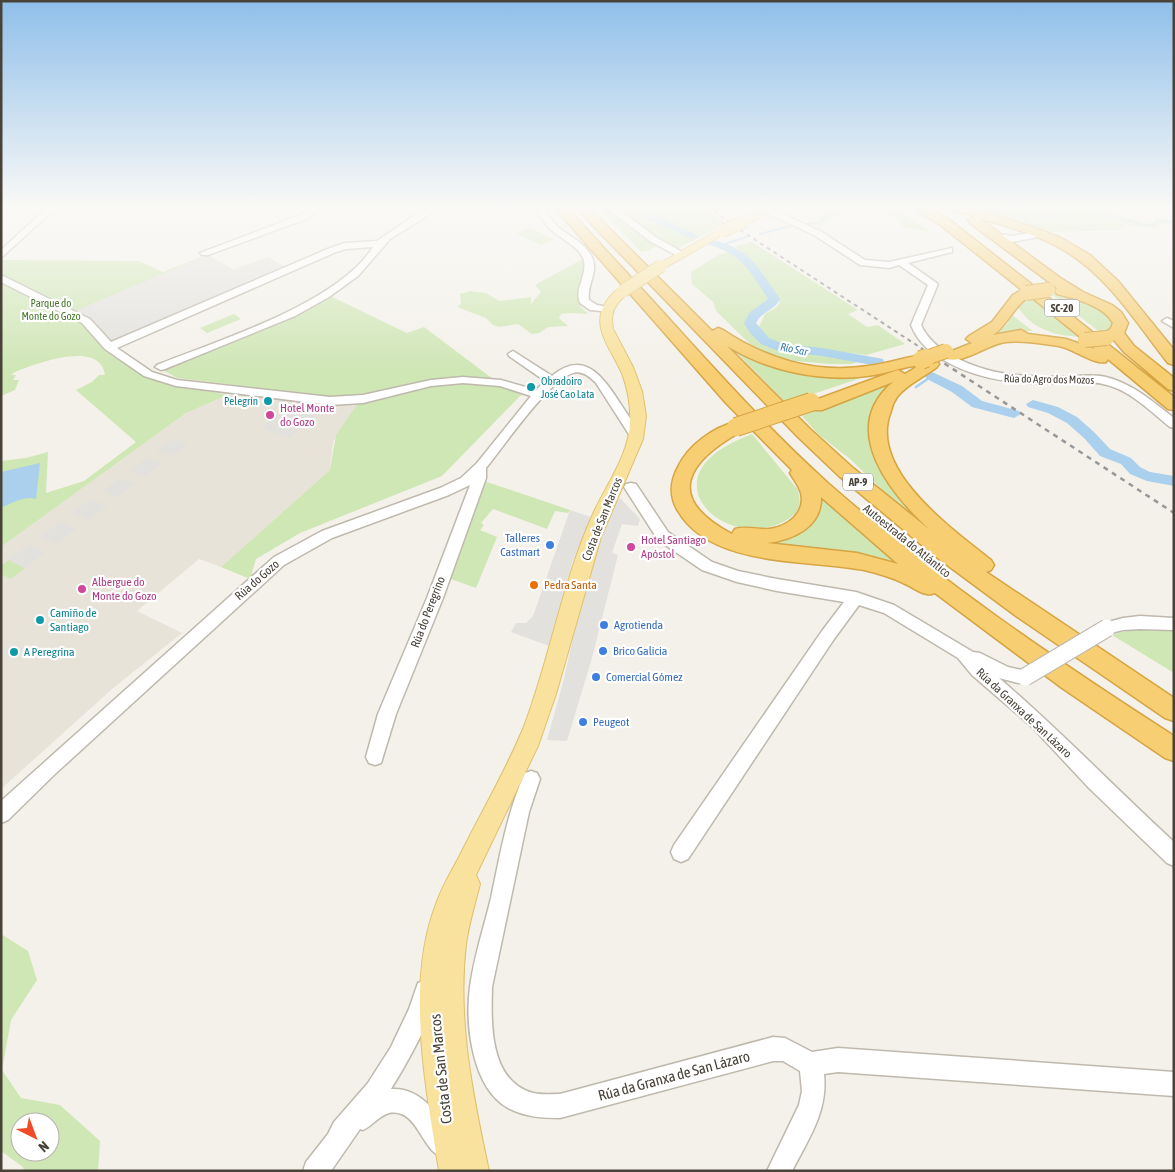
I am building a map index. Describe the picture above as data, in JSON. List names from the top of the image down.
{
  "streets": {
    "highway": ["SC-20", "AP-9", "Autoestrada do Atlántico"],
    "main road": ["Costa de San Marcos"],
    "street": [
      "Rúa do Agro dos Mozos",
      "Rúa do Gozo",
      "Rúa do Peregrino",
      "Rúa da Granxa de San Lázaro"
    ]
  },
  "crossings": [
    ["Costa de San Marcos", "Rúa do Gozo"],
    ["Costa de San Marcos", "Rúa da Granxa de San Lázaro"],
    ["Rúa do Gozo", "Rúa do Peregrino"]
  ],
  "water": ["Río Sar"],
  "parks": ["Parque do Monte do Gozo"],
  "places": [
    "Obradoiro José Cao Lata",
    "Pelegrín",
    "Hotel Monte do Gozo",
    "Talleres Castmart",
    "Hotel Santiago Apóstol",
    "Pedra Santa",
    "Albergue do Monte do Gozo",
    "Camiño de Santiago",
    "Agrotienda",
    "Brico Galicia",
    "A Peregrina",
    "Comercial Gómez",
    "Peugeot"
  ],
  "north": "bottom right"
}
